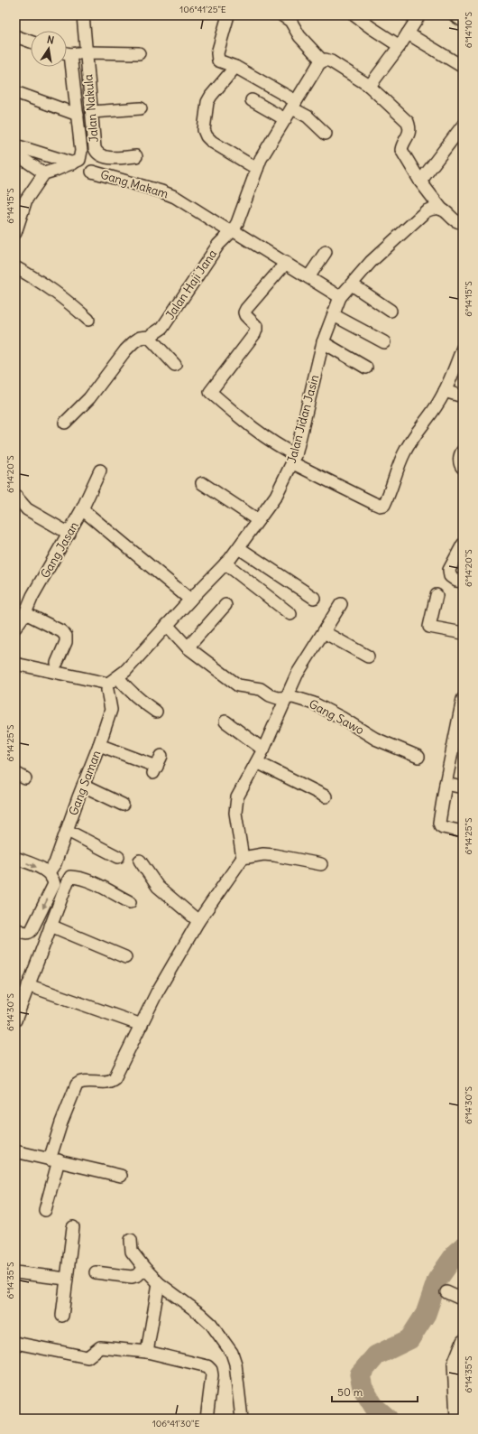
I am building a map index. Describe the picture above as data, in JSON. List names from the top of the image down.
{
  "streets": {
    "street": [
      "Jalan Nakula",
      "Gang Makam",
      "Jalan Haji Jana",
      "Jalan Jidan Jasin",
      "Gang Jasan",
      "Gang Sawo",
      "Gang Saman"
    ]
  },
  "crossings": [
    ["Gang Makam", "Jalan Haji Jana"],
    ["Gang Makam", "Jalan Jidan Jasin"],
    ["Jalan Jidan Jasin", "Gang Sawo"],
    ["Jalan Jidan Jasin", "Gang Saman"]
  ],
  "scale_bar": "50 m",
  "north": "top",
  "coordinates": [
    "106°41'25\"E",
    "6°14'10\"S",
    "6°14'15\"S",
    "6°14'20\"S",
    "6°14'25\"S",
    "6°14'30\"S",
    "6°14'35\"S",
    "106°41'30\"E"
  ]
}
